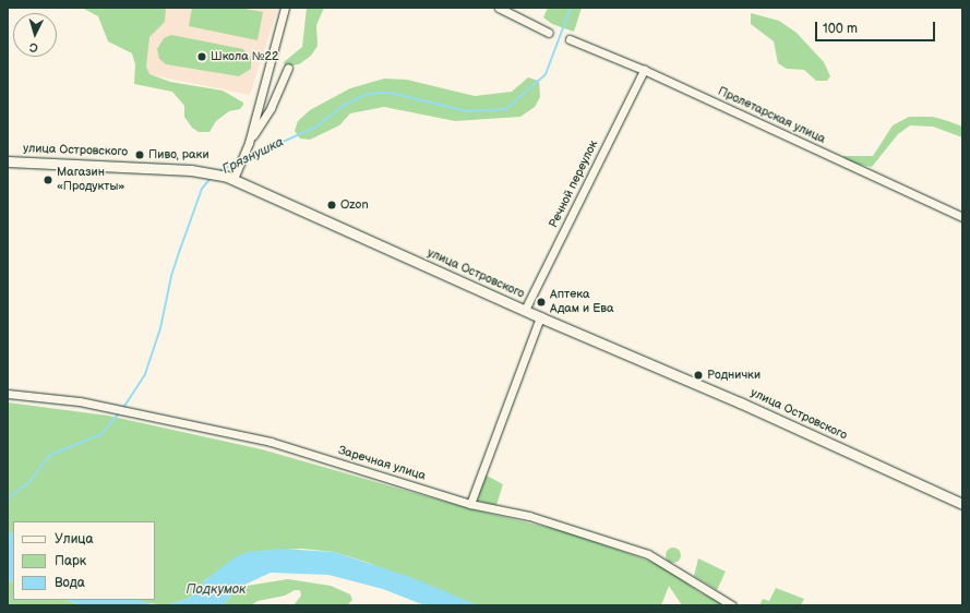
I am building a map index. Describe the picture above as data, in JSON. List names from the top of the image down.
{
  "streets": {
    "street": [
      "Пролетарская улица",
      "улица Островского",
      "Речной переулок",
      "Заречная улица"
    ]
  },
  "crossings": [
    ["Пролетарская улица", "Речной переулок"],
    ["улица Островского", "Речной переулок"]
  ],
  "water": ["Грязнушка", "Подкумок"],
  "places": [
    "Школа №22",
    "Пиво, раки",
    "Магазин «Продукты»",
    "Ozon",
    "Аптека Адам и Ева",
    "Роднички"
  ],
  "legend": ["Улица", "Парк", "Вода"],
  "scale_bar": "100 m",
  "north": "bottom"
}
